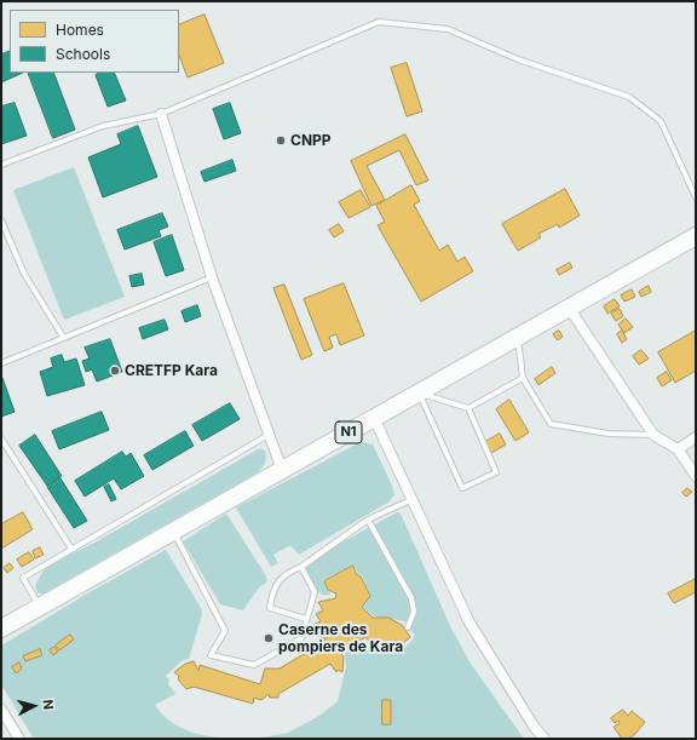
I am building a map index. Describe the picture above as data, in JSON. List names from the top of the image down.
{
  "streets": {
    "highway": ["N1"]
  },
  "places": ["CNPP", "CRETFP Kara", "Caserne des pompiers de Kara"],
  "legend": ["Homes", "Schools"],
  "north": "right"
}
